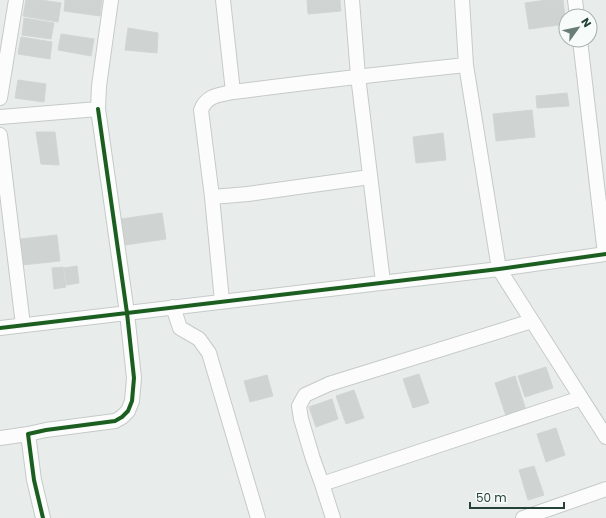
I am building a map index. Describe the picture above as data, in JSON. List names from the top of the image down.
{
  "scale_bar": "50 m",
  "north": "top right"
}
